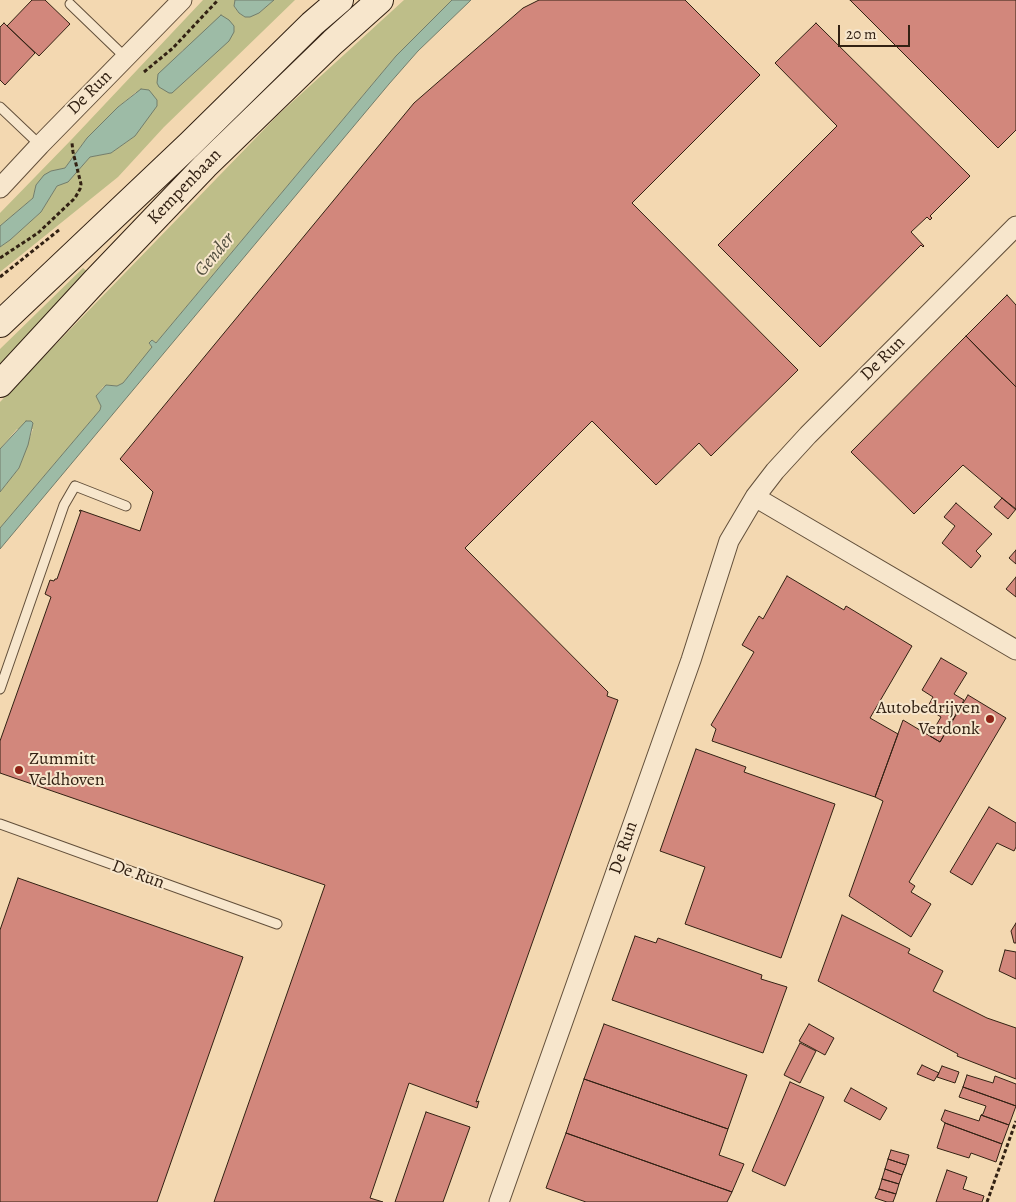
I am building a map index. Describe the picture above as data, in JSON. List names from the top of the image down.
{
  "streets": {
    "main road": ["Kempenbaan"],
    "street": ["De Run"]
  },
  "water": ["Gender"],
  "places": ["Autobedrijven Verdonk", "Zummitt Veldhoven"],
  "scale_bar": "20 m"
}
